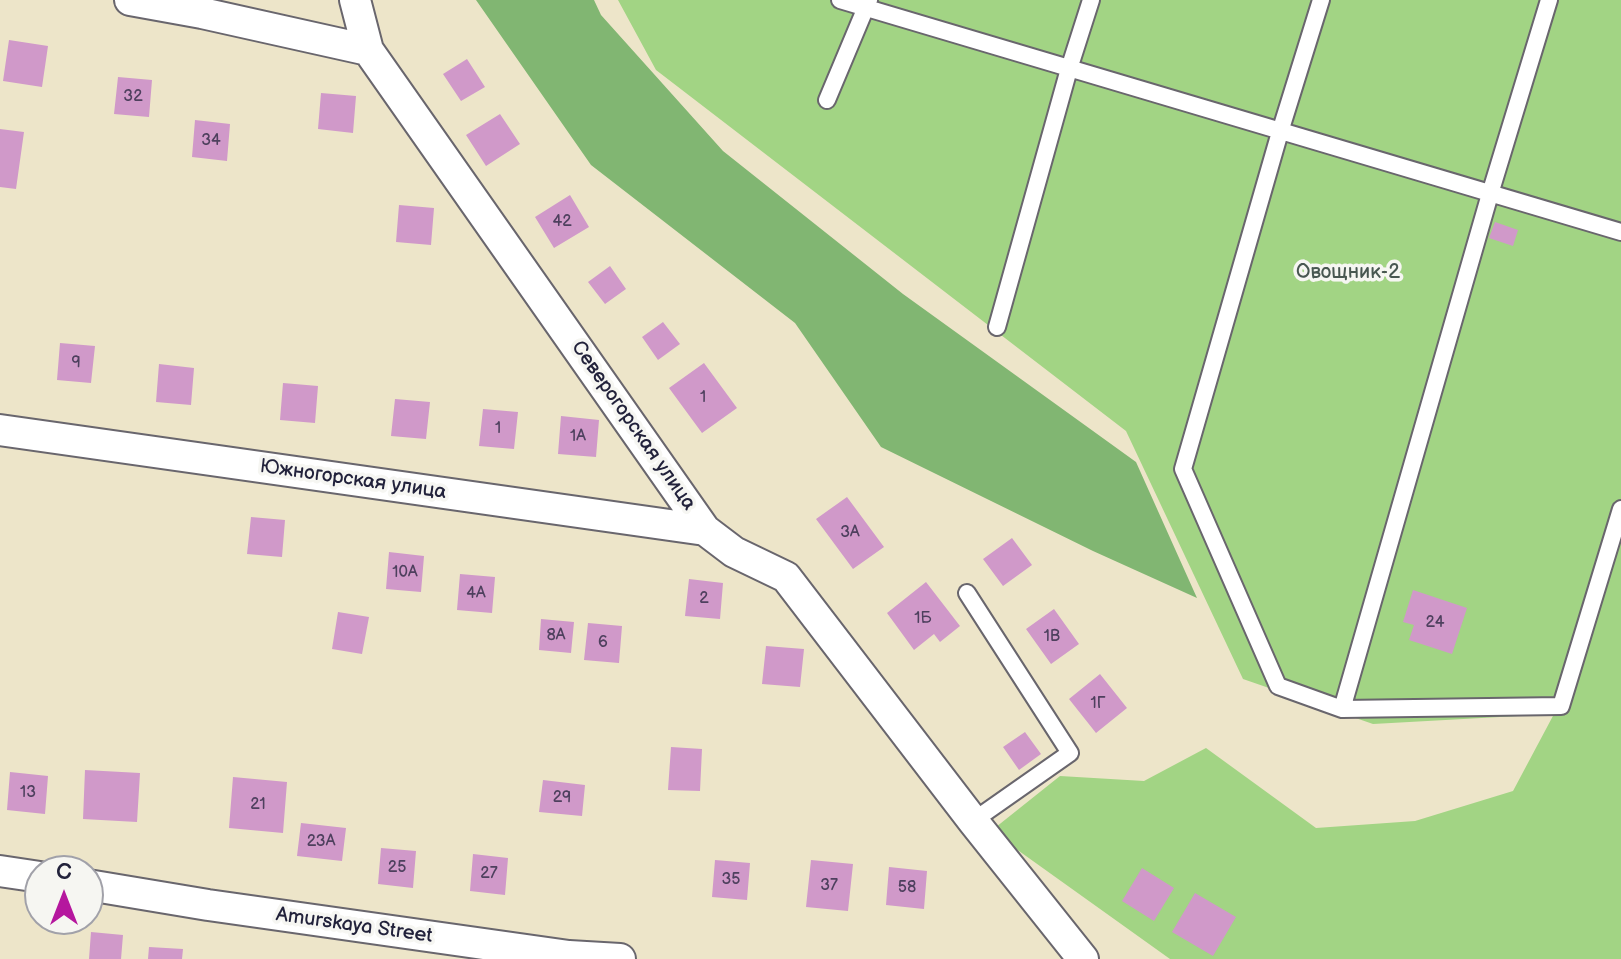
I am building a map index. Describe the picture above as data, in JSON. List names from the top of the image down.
{
  "streets": {
    "street": ["Северогорская улица", "Южногорская улица", "Amurskaya Street"]
  },
  "crossings": [
    ["Северогорская улица", "Южногорская улица"]
  ],
  "parks": ["Овощник-2"],
  "house_numbers": [
    "32",
    "34",
    "42",
    "9",
    "1",
    "1",
    "1А",
    "3А",
    "10А",
    "4А",
    "2",
    "1Б",
    "24",
    "8А",
    "1В",
    "6",
    "1Г",
    "13",
    "29",
    "21",
    "23А",
    "25",
    "27",
    "35",
    "37",
    "58"
  ],
  "north": "top"
}
